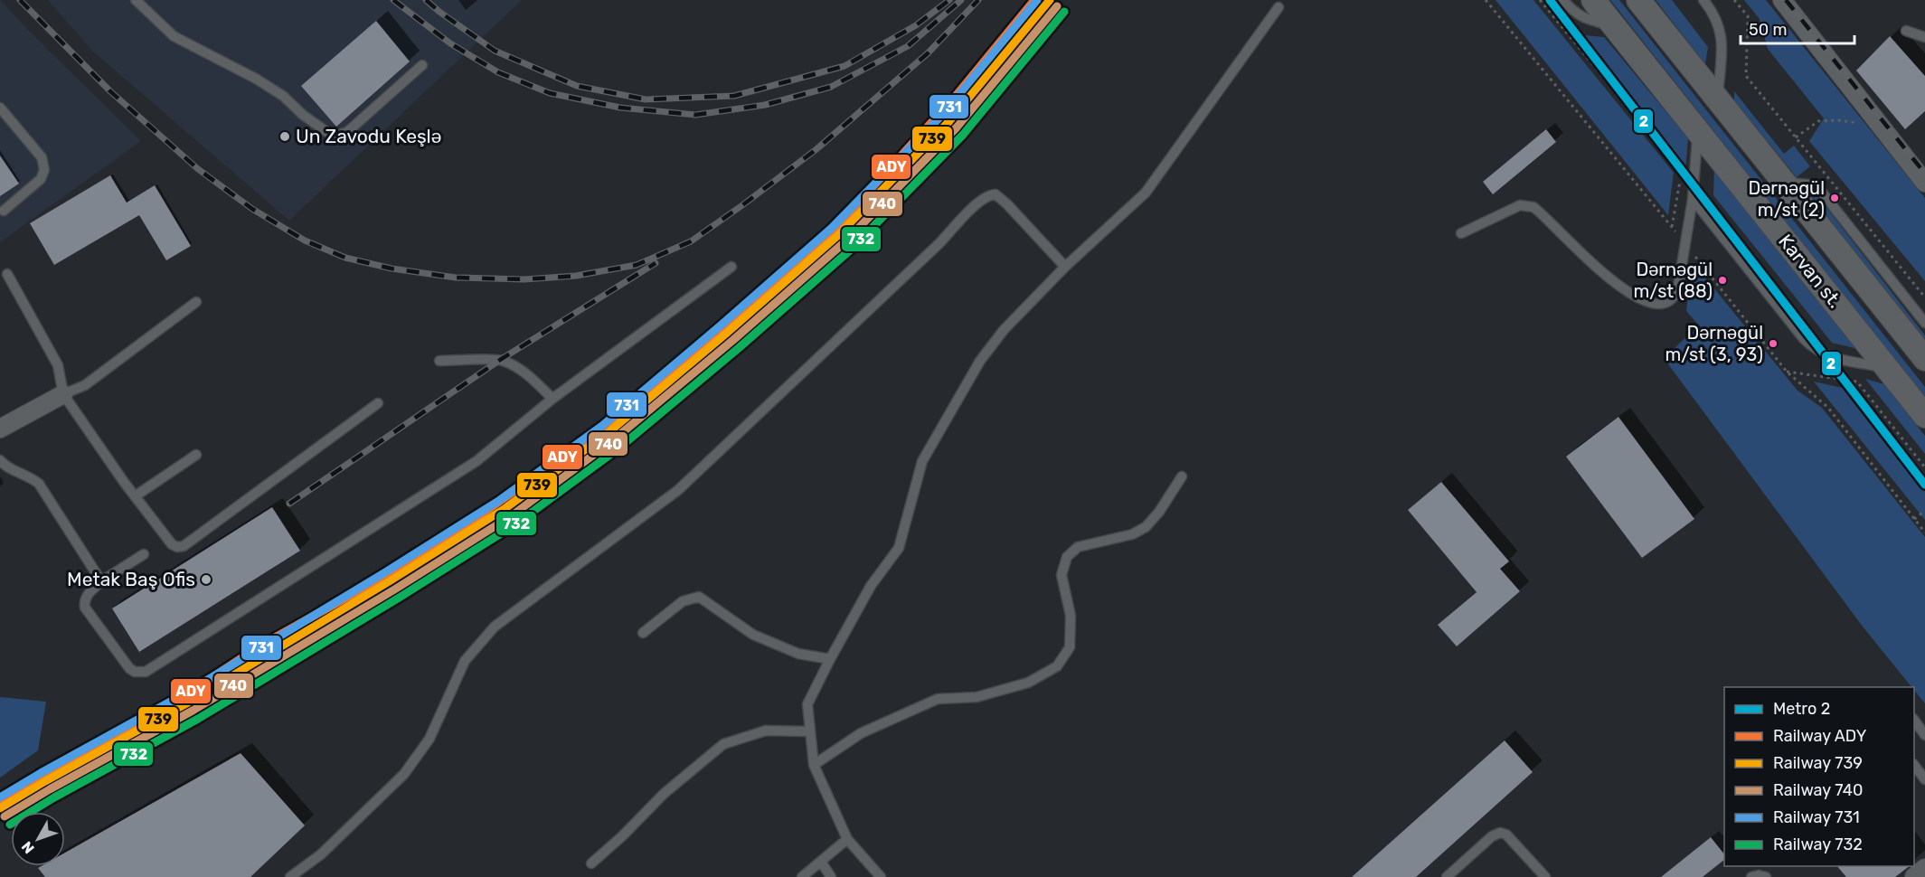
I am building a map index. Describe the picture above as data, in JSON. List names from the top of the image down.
{
  "streets": {
    "street": ["Karvan st."]
  },
  "places": [
    "Un Zavodu Keşlə",
    "Dərnəgül m/st (2)",
    "Dərnəgül m/st (88)",
    "Dərnəgül m/st (3, 93)",
    "Metak Baş Ofis"
  ],
  "lines": [
    "metro line 2",
    "rail line ADY",
    "rail line 739",
    "rail line 731",
    "rail line 740",
    "rail line 732"
  ],
  "legend": [
    "Metro 2",
    "Railway ADY",
    "Railway 739",
    "Railway 740",
    "Railway 731",
    "Railway 732"
  ],
  "scale_bar": "50 m",
  "north": "bottom left"
}
